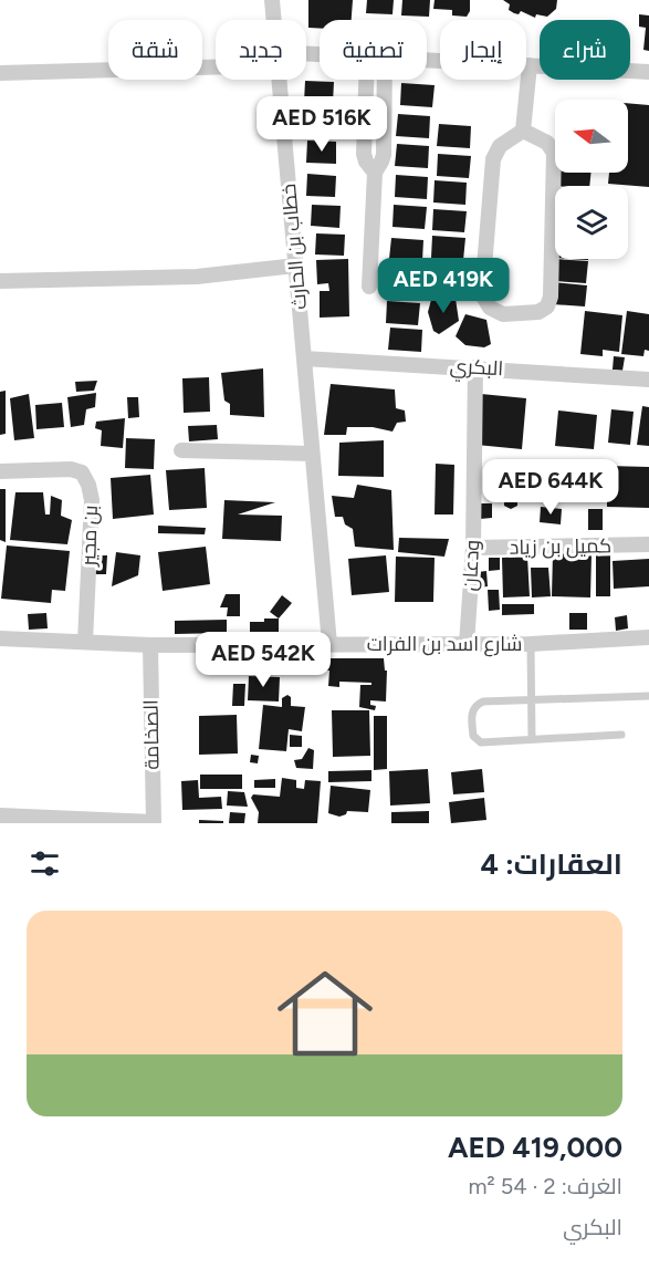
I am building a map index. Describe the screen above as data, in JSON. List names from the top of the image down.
{
  "streets": {
    "street": [
      "خطاب بن الحارث",
      "البكري",
      "بن مجير",
      "كميل بن زياد",
      "ودعان",
      "شارع اسد بن الفرات",
      "الصخامة"
    ]
  },
  "crossings": [
    ["خطاب بن الحارث", "البكري"],
    ["خطاب بن الحارث", "شارع اسد بن الفرات"],
    ["البكري", "ودعان"],
    ["بن مجير", "شارع اسد بن الفرات"],
    ["كميل بن زياد", "ودعان"],
    ["ودعان", "شارع اسد بن الفرات"],
    ["شارع اسد بن الفرات", "الصخامة"]
  ],
  "north": "left",
  "page": {
    "chip": [
      "شراء",
      "إيجار",
      "تصفية",
      "جديد",
      "شقة"
    ],
    "price": [
      "AED 516K",
      "AED 419K",
      "AED 644K",
      "AED 542K"
    ],
    "heading": "العقارات: 4",
    "list": [
      {
        "name": "AED 419,000",
        "note": "الغرف: 2 · 54 m² · البكري"
      }
    ]
  }
}
